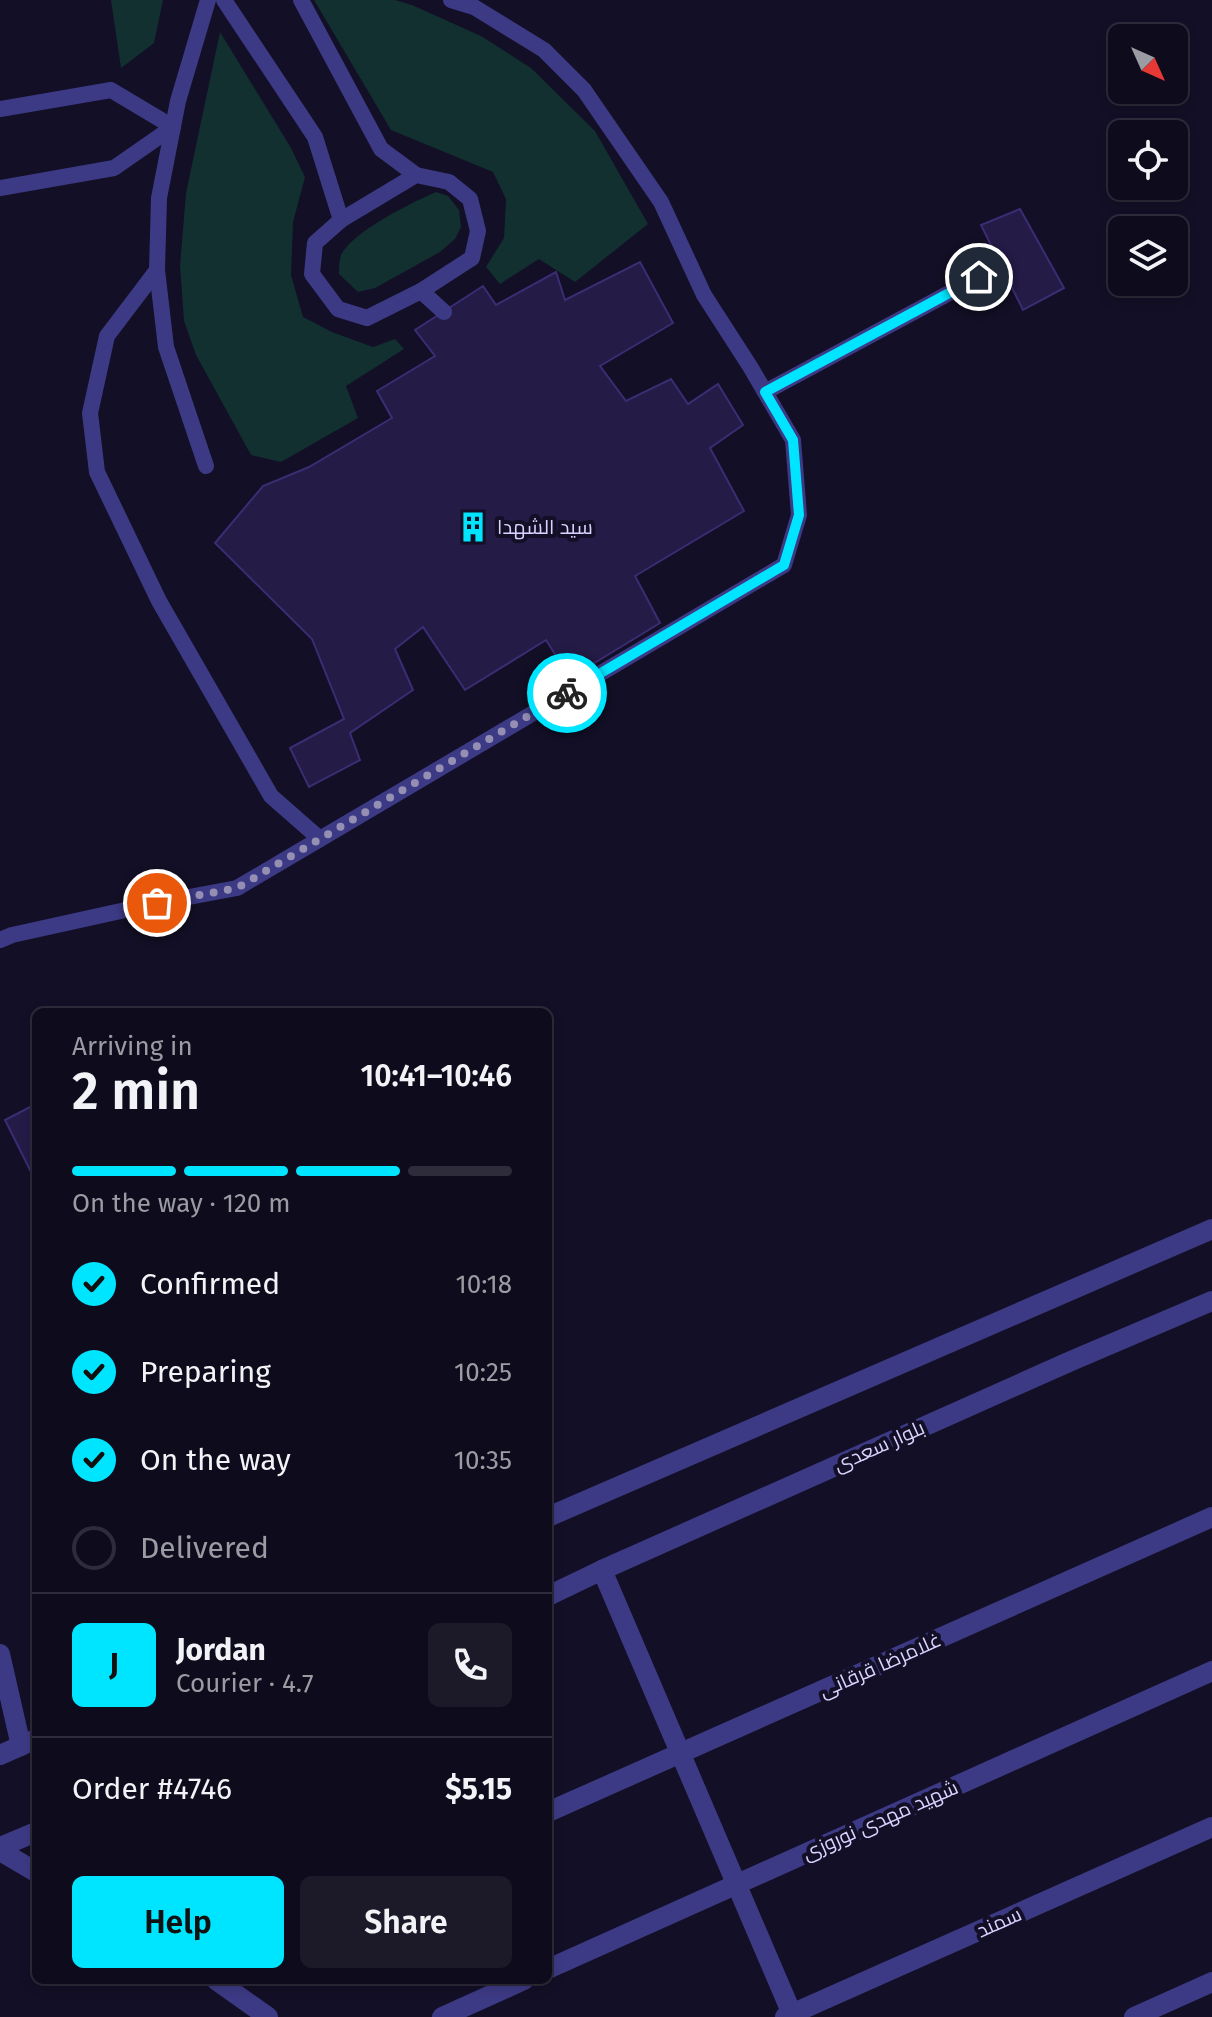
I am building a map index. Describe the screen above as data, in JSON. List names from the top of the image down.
{
  "streets": {
    "street": [
      "بلوار سعدی",
      "غلامرضا قرقانی",
      "شهید مهدی نوروزی",
      "سمند"
    ]
  },
  "places": {
    "building": ["سید الشهدا"]
  },
  "north": "bottom right",
  "page": {
    "heading": ["2 min", "Arriving in", "10:41–10:46"],
    "panel": [
      "Jordan",
      "Courier · 4.7",
      "Order #4746",
      "$5.15"
    ],
    "bar": "On the way · 120 m",
    "list": [
      ["Confirmed", "10:18"],
      ["Preparing", "10:25"],
      ["On the way", "10:35"],
      "Delivered"
    ],
    "round": "J",
    "buttons": ["Help", "Share"]
  }
}
